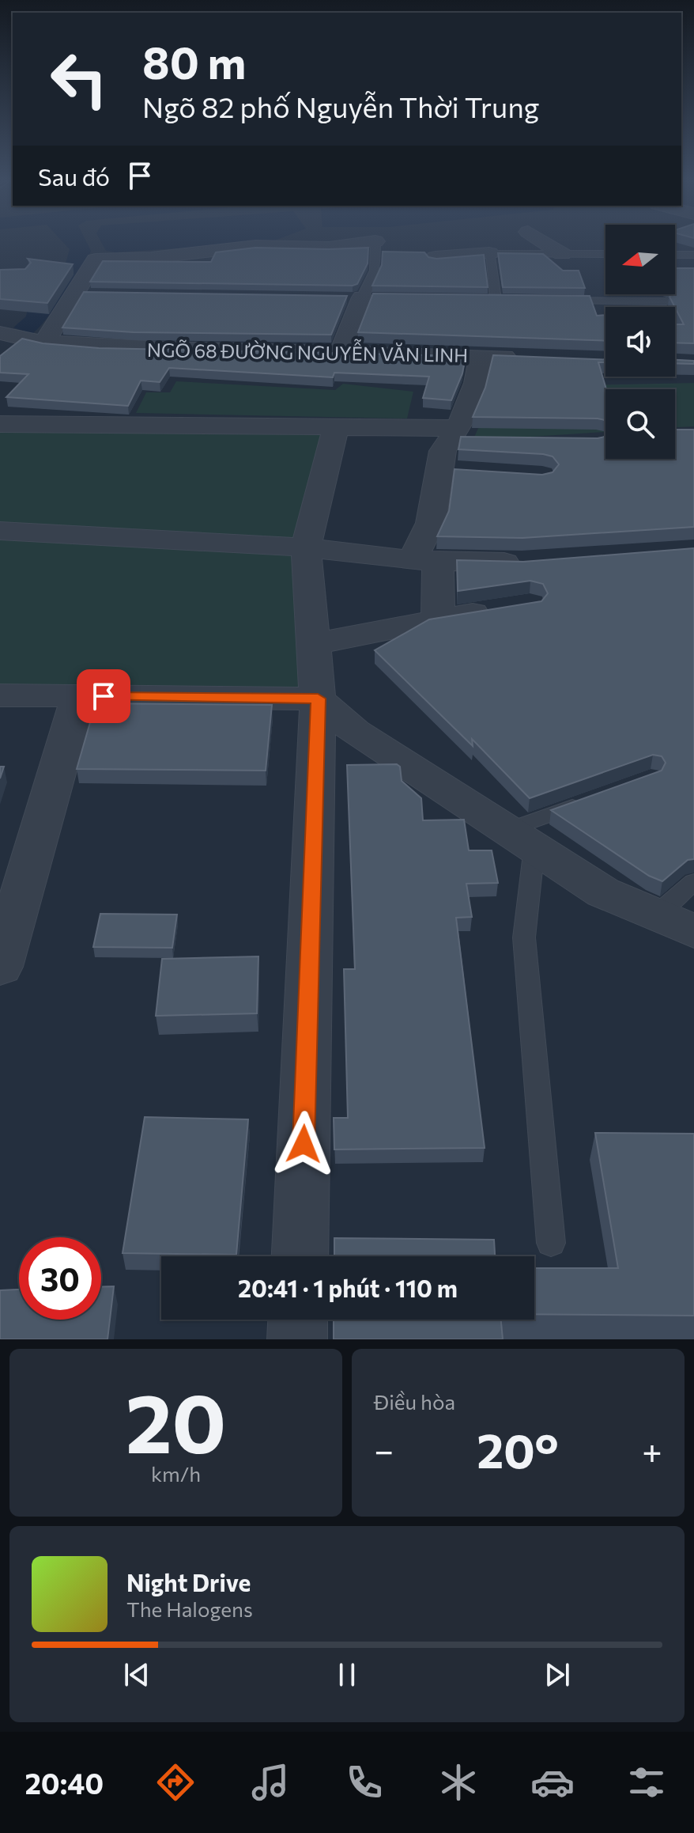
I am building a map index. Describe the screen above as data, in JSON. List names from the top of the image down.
{
  "streets": {
    "street": ["NGÕ 68 ĐƯỜNG NGUYỄN VĂN LINH"]
  },
  "north": "left",
  "page": {
    "turn": ["80 m", "Ngõ 82 phố Nguyễn Thời Trung"],
    "then": "Sau đó",
    "limit": "30",
    "trip": "20:41 · 1 phút · 110 m",
    "tile": [
      ["20", "km/h"],
      "Điều hòa"
    ],
    "heat": ["−", "20°", "+"],
    "song": ["Night Drive", "The Halogens"],
    "tabs": "20:40"
  }
}
